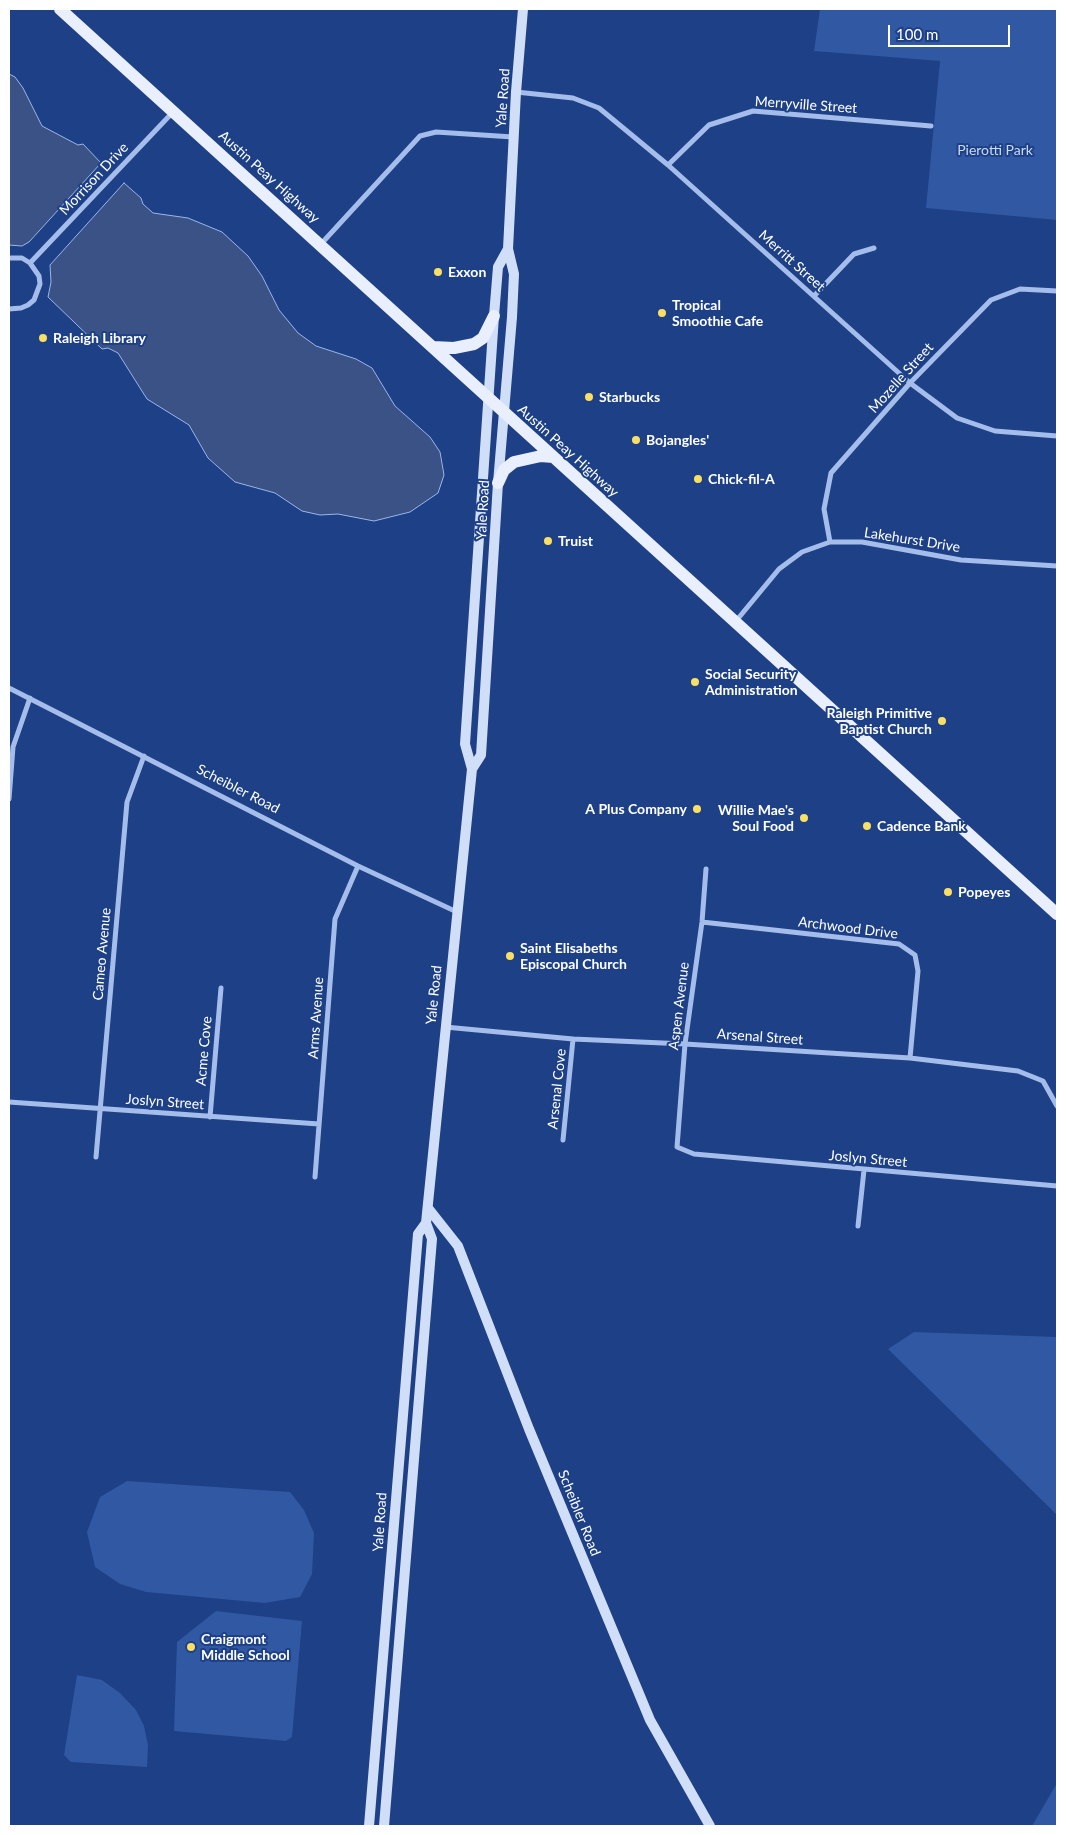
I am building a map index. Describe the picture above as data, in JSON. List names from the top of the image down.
{
  "streets": {
    "main road": ["Yale Road", "Austin Peay Highway", "Scheibler Road"],
    "street": [
      "Merryville Street",
      "Morrison Drive",
      "Merritt Street",
      "Mozelle Street",
      "Lakehurst Drive",
      "Archwood Drive",
      "Cameo Avenue",
      "Aspen Avenue",
      "Arms Avenue",
      "Arsenal Street",
      "Acme Cove",
      "Arsenal Cove",
      "Joslyn Street"
    ]
  },
  "crossings": [
    ["Yale Road", "Austin Peay Highway"],
    ["Yale Road", "Merritt Street"],
    ["Yale Road", "Scheibler Road"],
    ["Yale Road", "Arsenal Street"],
    ["Merryville Street", "Merritt Street"],
    ["Austin Peay Highway", "Morrison Drive"],
    ["Austin Peay Highway", "Lakehurst Drive"],
    ["Merritt Street", "Mozelle Street"],
    ["Mozelle Street", "Lakehurst Drive"],
    ["Scheibler Road", "Cameo Avenue"],
    ["Scheibler Road", "Arms Avenue"],
    ["Archwood Drive", "Aspen Avenue"],
    ["Archwood Drive", "Arsenal Street"],
    ["Cameo Avenue", "Joslyn Street"],
    ["Aspen Avenue", "Arsenal Street"],
    ["Aspen Avenue", "Joslyn Street"],
    ["Arms Avenue", "Joslyn Street"],
    ["Arsenal Street", "Arsenal Cove"],
    ["Acme Cove", "Joslyn Street"]
  ],
  "parks": ["Pierotti Park"],
  "places": [
    "Exxon",
    "Tropical Smoothie Cafe",
    "Raleigh Library",
    "Starbucks",
    "Bojangles'",
    "Chick-fil-A",
    "Truist",
    "Social Security Administration",
    "Raleigh Primitive Baptist Church",
    "A Plus Company",
    "Willie Mae's Soul Food",
    "Cadence Bank",
    "Popeyes",
    "Saint Elisabeths Episcopal Church",
    "Craigmont Middle School"
  ],
  "scale_bar": "100 m"
}
